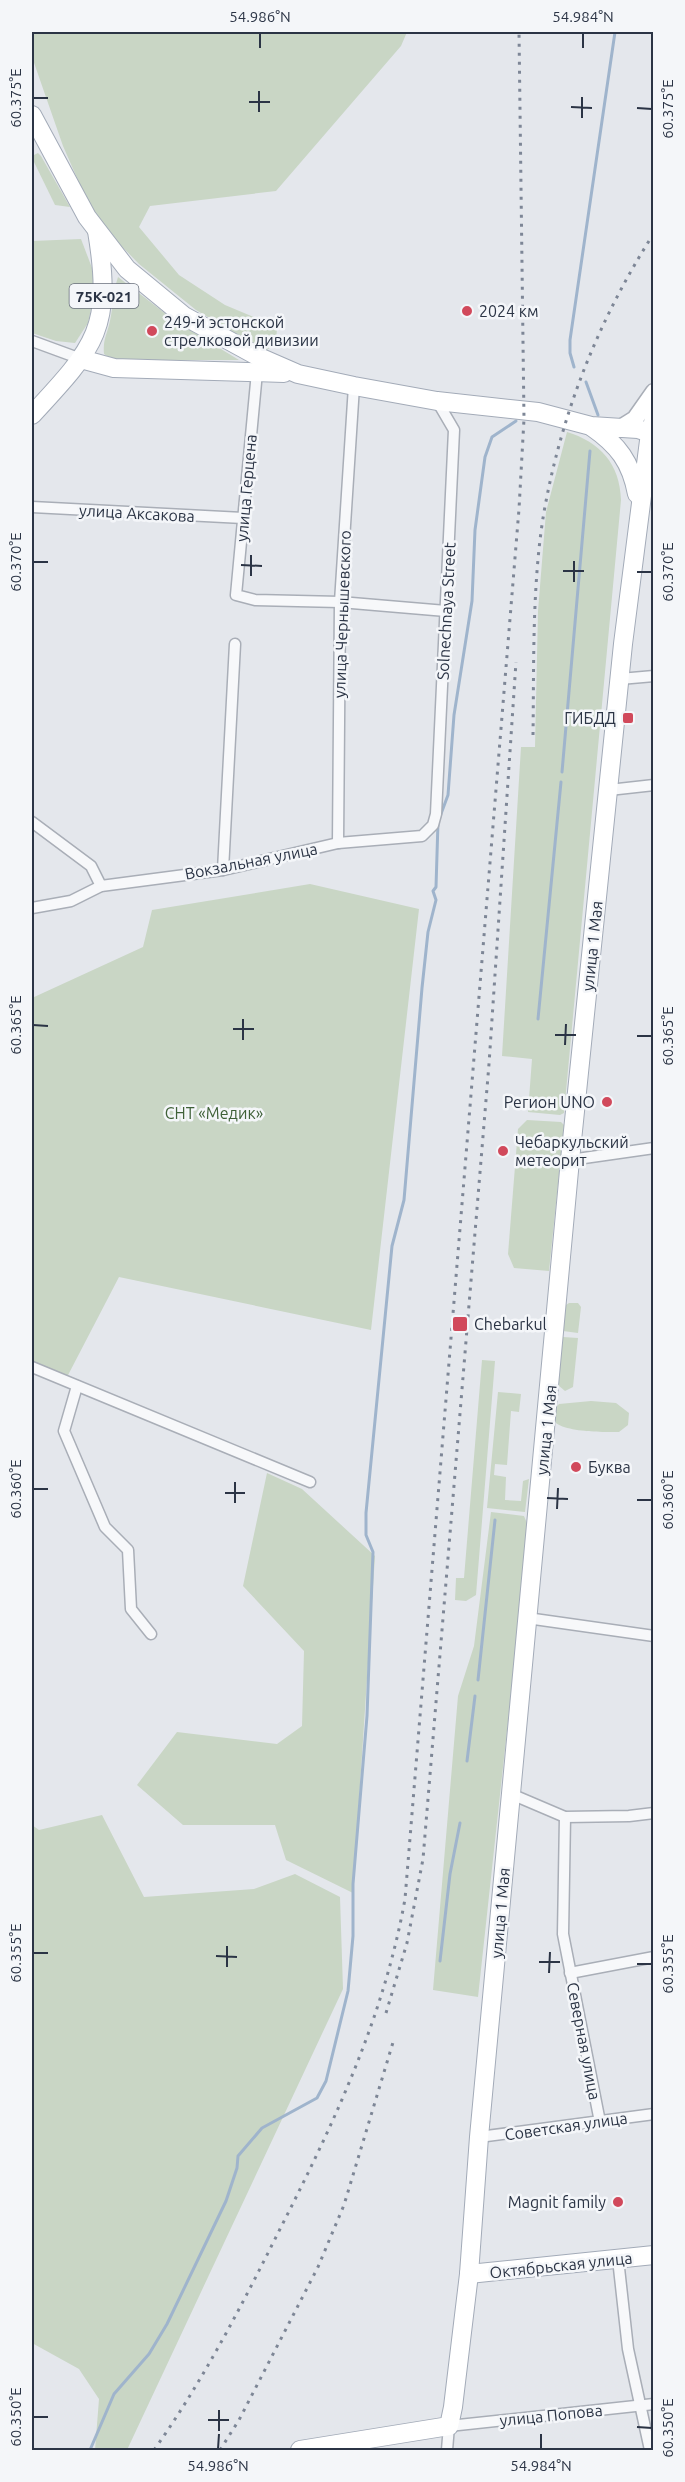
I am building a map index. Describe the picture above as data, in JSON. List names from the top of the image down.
{
  "streets": {
    "main road": ["75К-021", "улица 1 Мая", "Октябрьская улица"],
    "street": [
      "улица Герцена",
      "улица Аксакова",
      "Solnechnaya Street",
      "улица Чернышевского",
      "Вокзальная улица",
      "Северная улица",
      "Советская улица",
      "улица Попова"
    ]
  },
  "crossings": [
    ["улица Герцена", "улица Аксакова"],
    ["улица Герцена", "улица Чернышевского"],
    ["Solnechnaya Street", "Вокзальная улица"],
    ["улица Чернышевского", "Вокзальная улица"],
    ["улица 1 Мая", "Советская улица"],
    ["улица 1 Мая", "Октябрьская улица"],
    ["улица 1 Мая", "улица Попова"],
    ["Северная улица", "Советская улица"]
  ],
  "parks": ["СНТ «Медик»"],
  "places": {
    "other": [
      "2024 км",
      "249-й эстонской стрелковой дивизии",
      "Регион UNO",
      "Чебаркульский метеорит",
      "Буква",
      "Magnit family"
    ],
    "transit": ["ГИБДД", "Chebarkul"]
  },
  "coordinates": [
    "54.986°N",
    "54.984°N",
    "60.375°E",
    "60.370°E",
    "60.365°E",
    "60.360°E",
    "60.355°E",
    "60.350°E"
  ]
}
